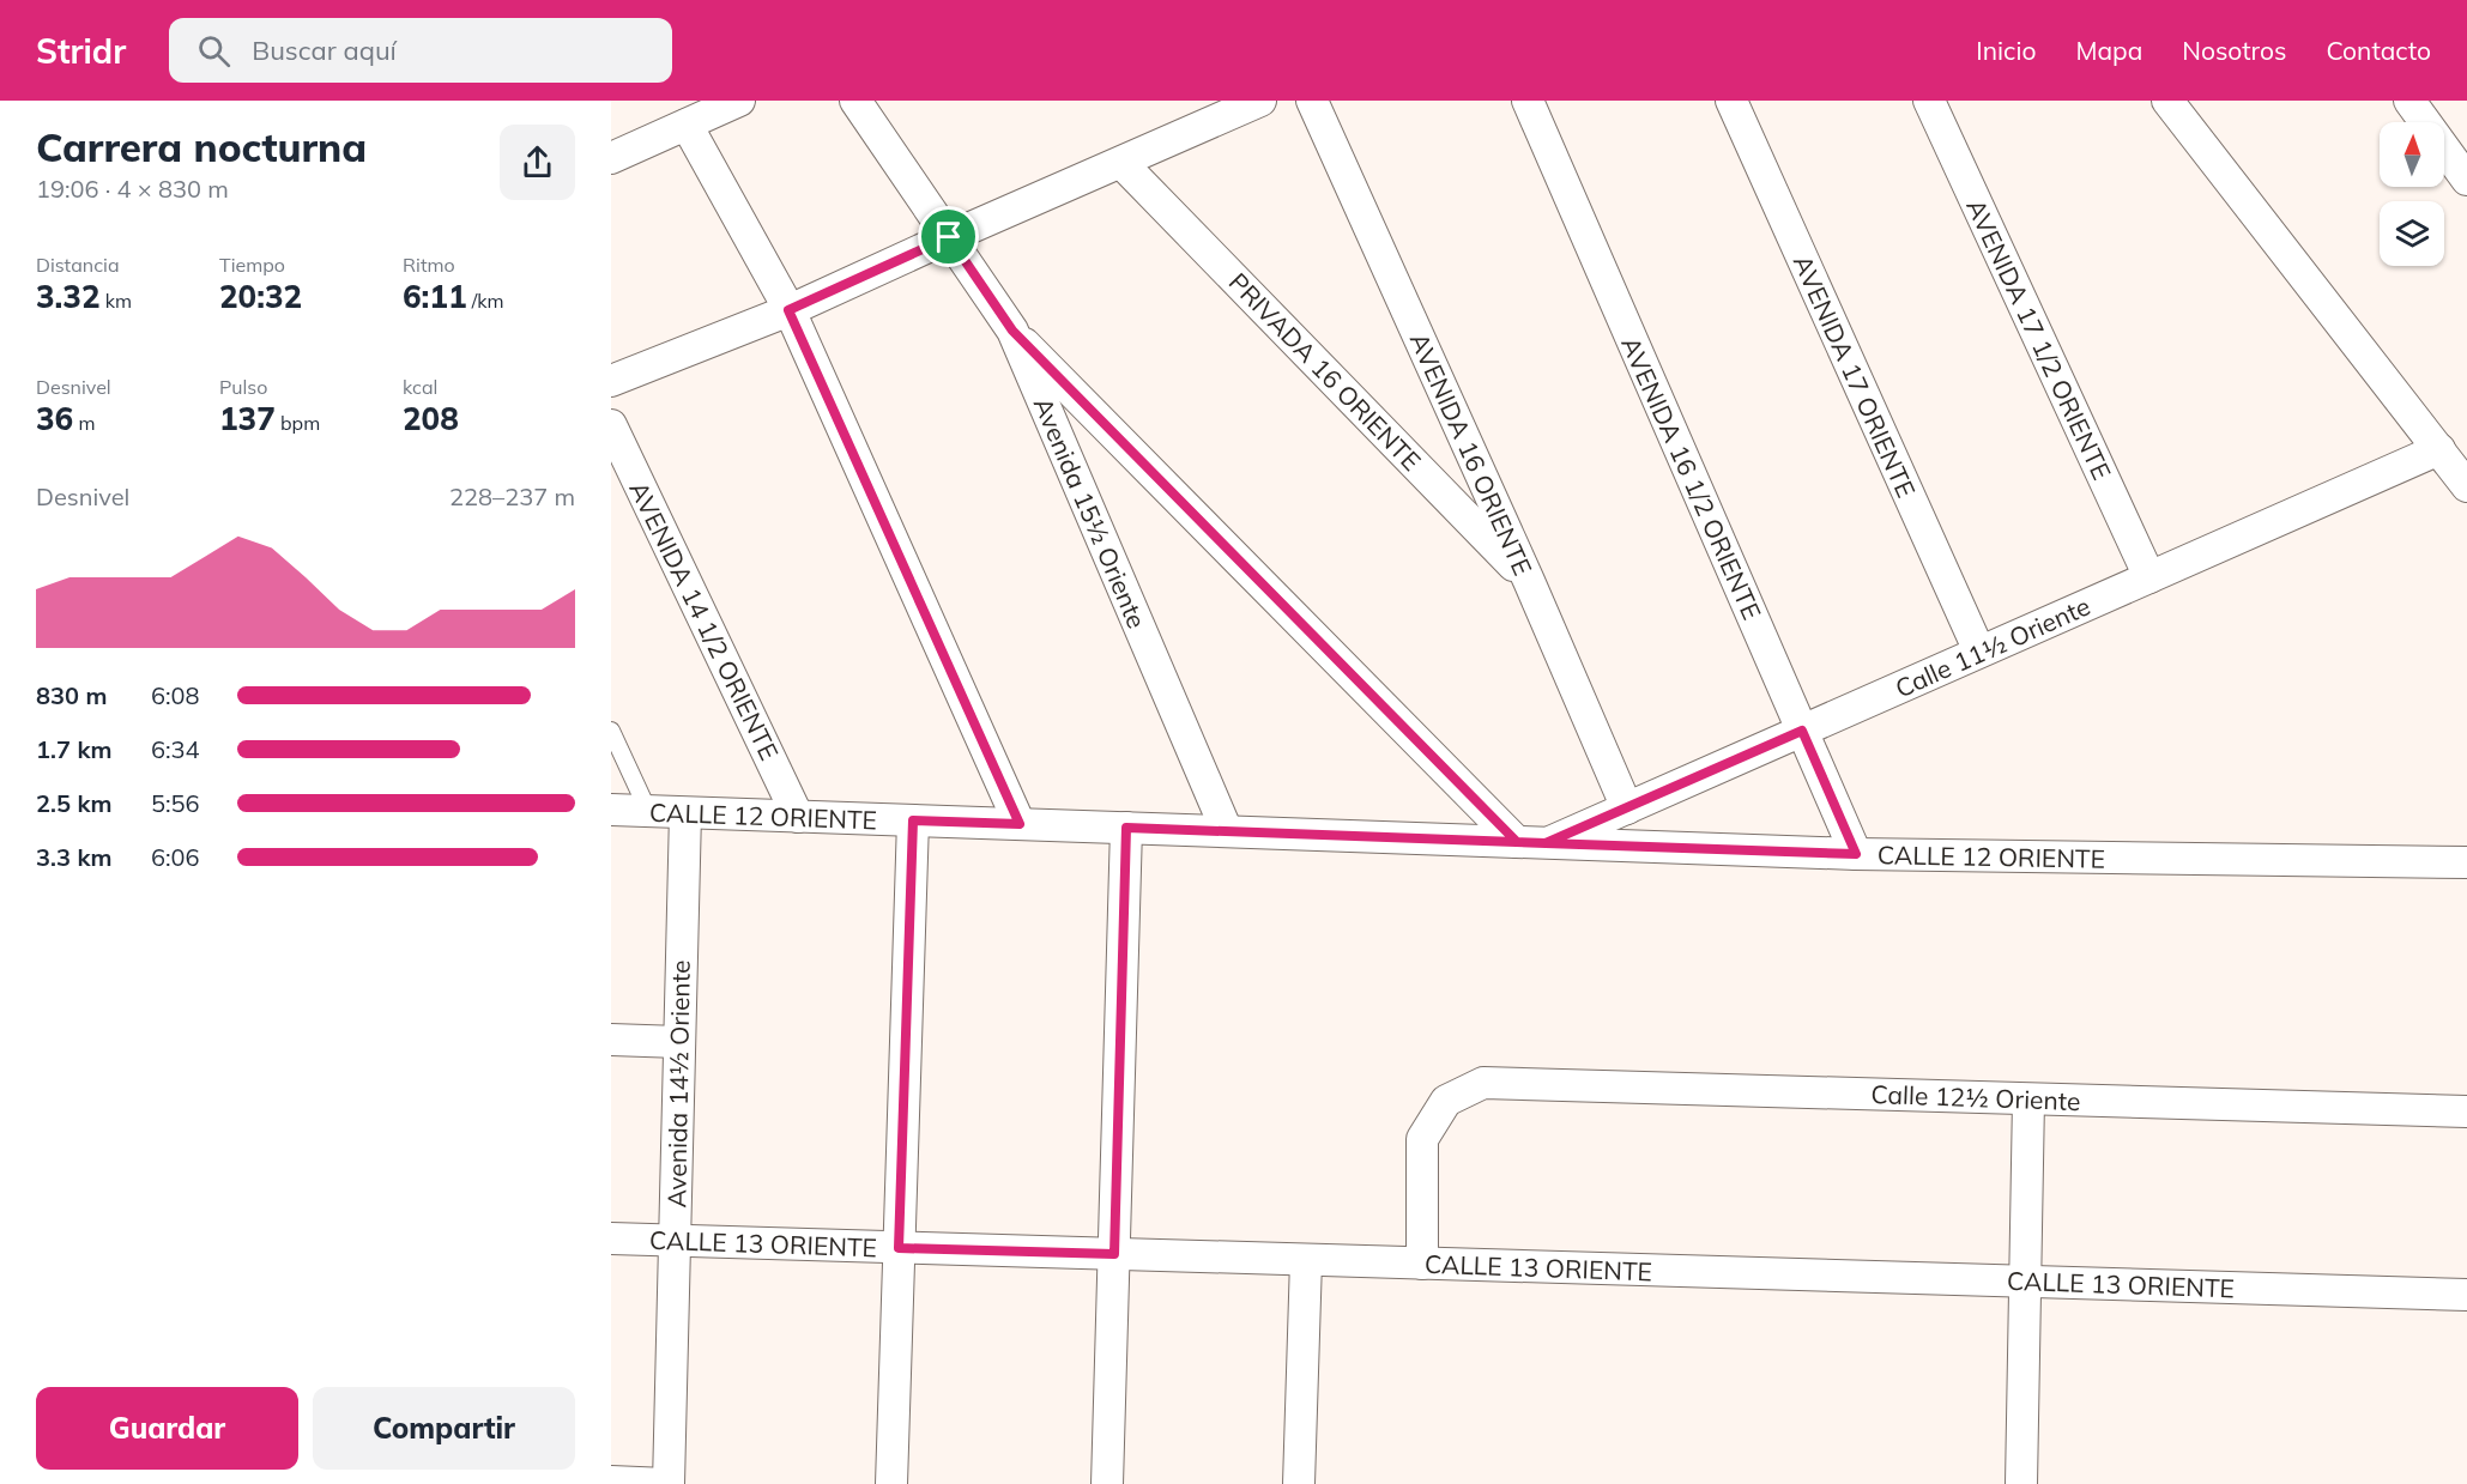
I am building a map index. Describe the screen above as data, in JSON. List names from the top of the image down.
{
  "streets": {
    "street": [
      "AVENIDA 17 1/2 ORIENTE",
      "PRIVADA 16 ORIENTE",
      "AVENIDA 17 ORIENTE",
      "AVENIDA 16 ORIENTE",
      "AVENIDA 16 1/2 ORIENTE",
      "Avenida 15½ Oriente",
      "AVENIDA 14 1/2 ORIENTE",
      "Calle 11½ Oriente",
      "CALLE 12 ORIENTE",
      "Avenida 14½ Oriente",
      "Calle 12½ Oriente",
      "CALLE 13 ORIENTE"
    ]
  },
  "crossings": [
    ["AVENIDA 17 1/2 ORIENTE", "Calle 11½ Oriente"],
    ["PRIVADA 16 ORIENTE", "AVENIDA 16 ORIENTE"],
    ["AVENIDA 17 ORIENTE", "Calle 11½ Oriente"],
    ["AVENIDA 16 ORIENTE", "Calle 11½ Oriente"],
    ["AVENIDA 16 1/2 ORIENTE", "Calle 11½ Oriente"],
    ["AVENIDA 16 1/2 ORIENTE", "CALLE 12 ORIENTE"],
    ["Avenida 15½ Oriente", "CALLE 12 ORIENTE"],
    ["AVENIDA 14 1/2 ORIENTE", "CALLE 12 ORIENTE"],
    ["Calle 11½ Oriente", "CALLE 12 ORIENTE"],
    ["CALLE 12 ORIENTE", "Avenida 14½ Oriente"],
    ["Avenida 14½ Oriente", "CALLE 13 ORIENTE"],
    ["Calle 12½ Oriente", "CALLE 13 ORIENTE"]
  ],
  "north": "top",
  "page": {
    "header": "Stridr",
    "search": "Buscar aquí",
    "nav": [
      "Inicio",
      "Mapa",
      "Nosotros",
      "Contacto"
    ],
    "heading": ["Carrera nocturna", "19:06 · 4 × 830 m"],
    "stats": [
      ["Distancia", "3.32 km"],
      ["Tiempo", "20:32"],
      ["Ritmo", "6:11 /km"],
      ["Desnivel", "36 m"],
      ["Pulso", "137 bpm"],
      ["kcal", "208"]
    ],
    "chart": ["Desnivel", "228–237 m"],
    "list": [
      {
        "name": "830 m",
        "note": "6:08"
      },
      {
        "name": "1.7 km",
        "note": "6:34"
      },
      {
        "name": "2.5 km",
        "note": "5:56"
      },
      {
        "name": "3.3 km",
        "note": "6:06"
      }
    ],
    "buttons": ["Guardar", "Compartir"]
  }
}
